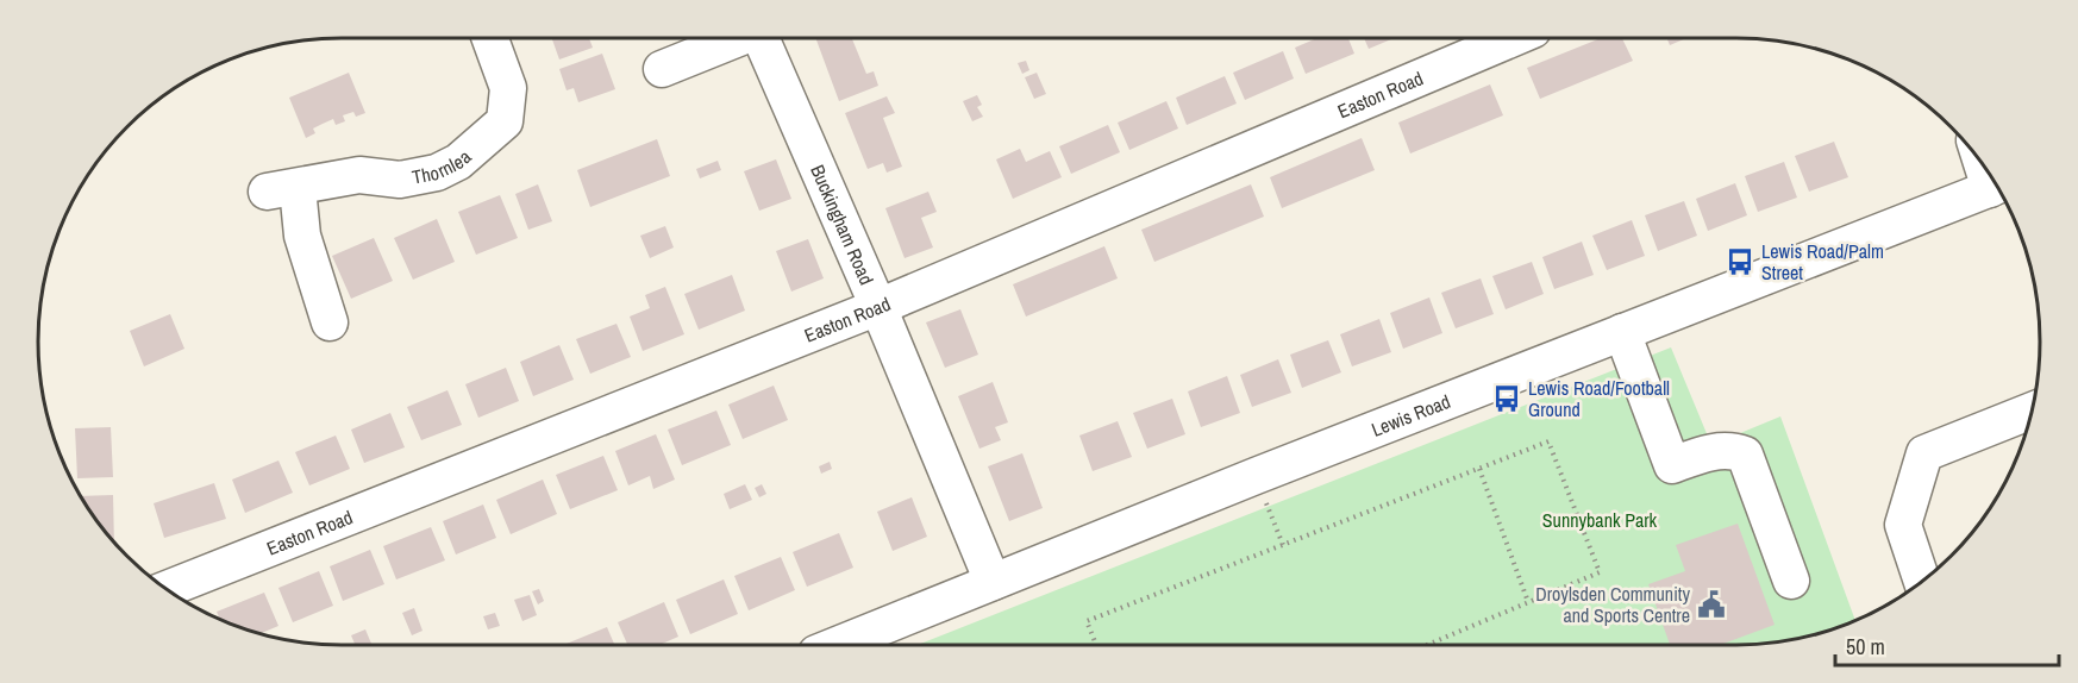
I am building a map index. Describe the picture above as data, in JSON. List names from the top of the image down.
{
  "streets": {
    "street": [
      "Easton Road",
      "Thornlea",
      "Buckingham Road",
      "Lewis Road"
    ]
  },
  "crossings": [
    ["Easton Road", "Buckingham Road"],
    ["Buckingham Road", "Lewis Road"]
  ],
  "parks": ["Sunnybank Park"],
  "places": {
    "bus stop": ["Lewis Road/Palm Street", "Lewis Road/Football Ground"],
    "public building": ["Droylsden Community and Sports Centre"]
  },
  "scale_bar": "50 m"
}
